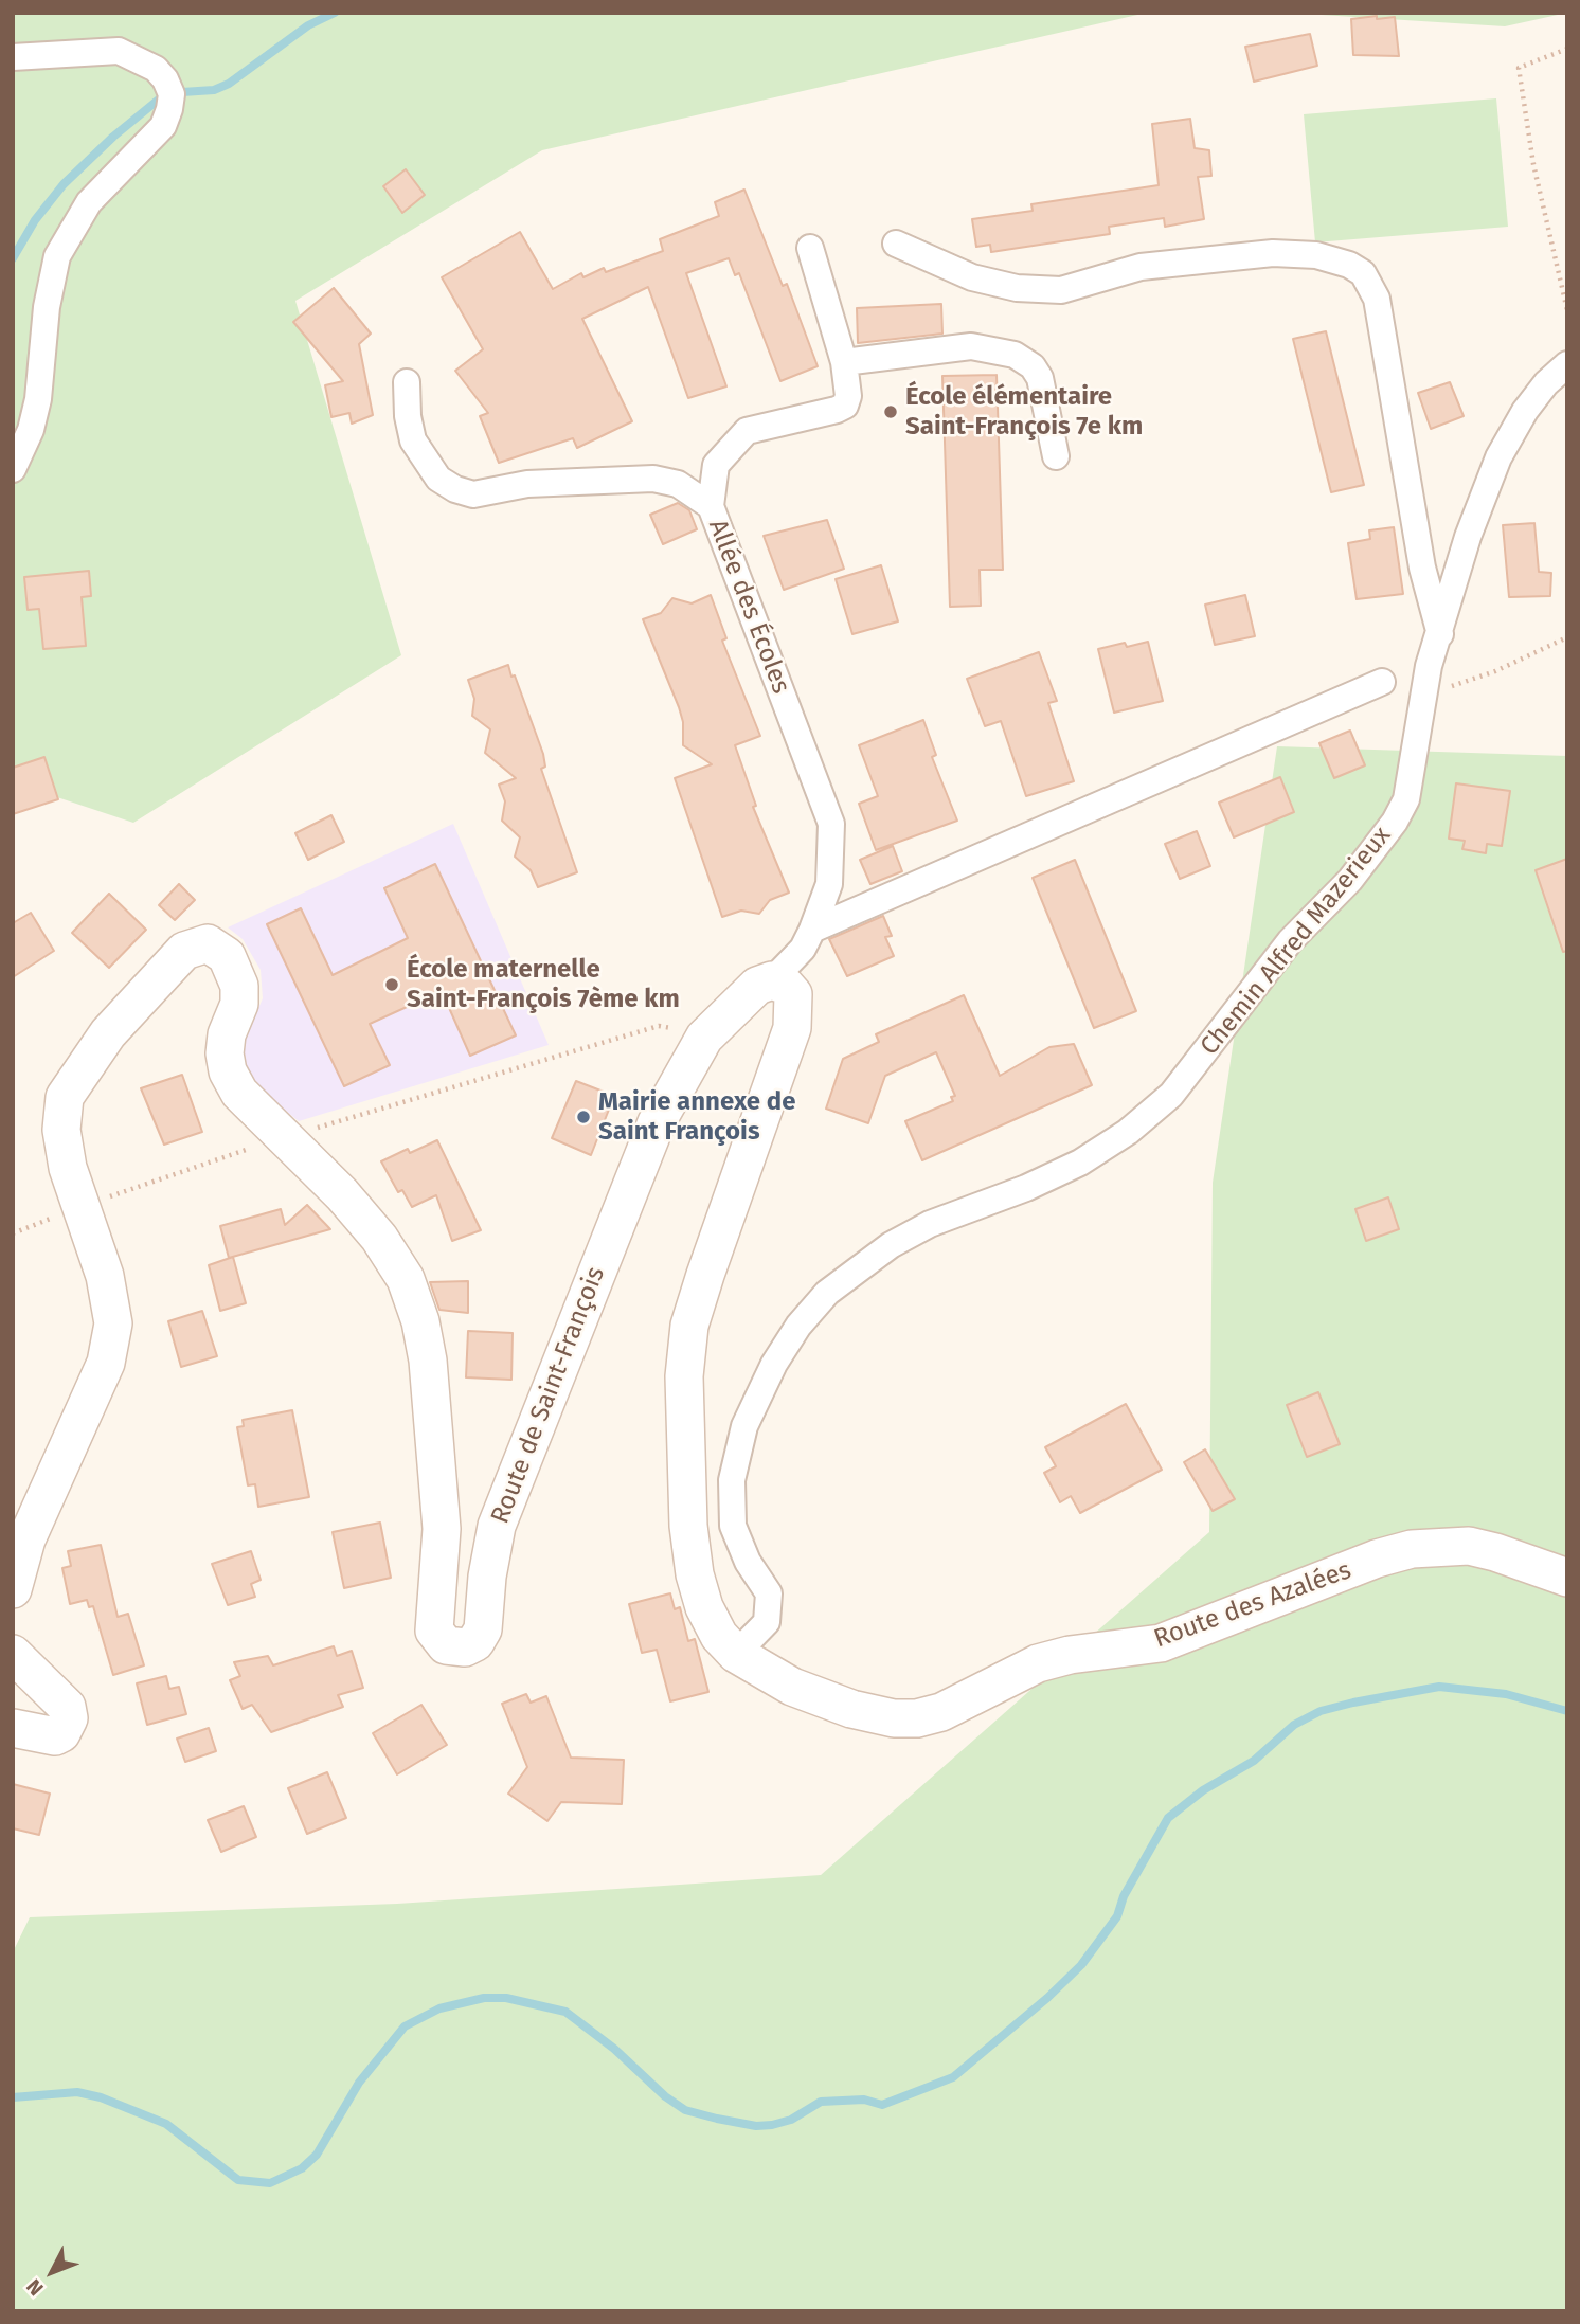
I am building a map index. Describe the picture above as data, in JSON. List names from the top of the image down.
{
  "streets": {
    "main road": ["Route de Saint-François", "Route des Azalées"],
    "street": ["Allée des Écoles", "Chemin Alfred Mazerieux"]
  },
  "crossings": [
    ["Allée des Écoles", "Route de Saint-François"],
    ["Chemin Alfred Mazerieux", "Route des Azalées"]
  ],
  "places": ["École élémentaire Saint-François 7e km", "École maternelle Saint-François 7ème km", "Mairie annexe de Saint François"],
  "north": "bottom left"
}
